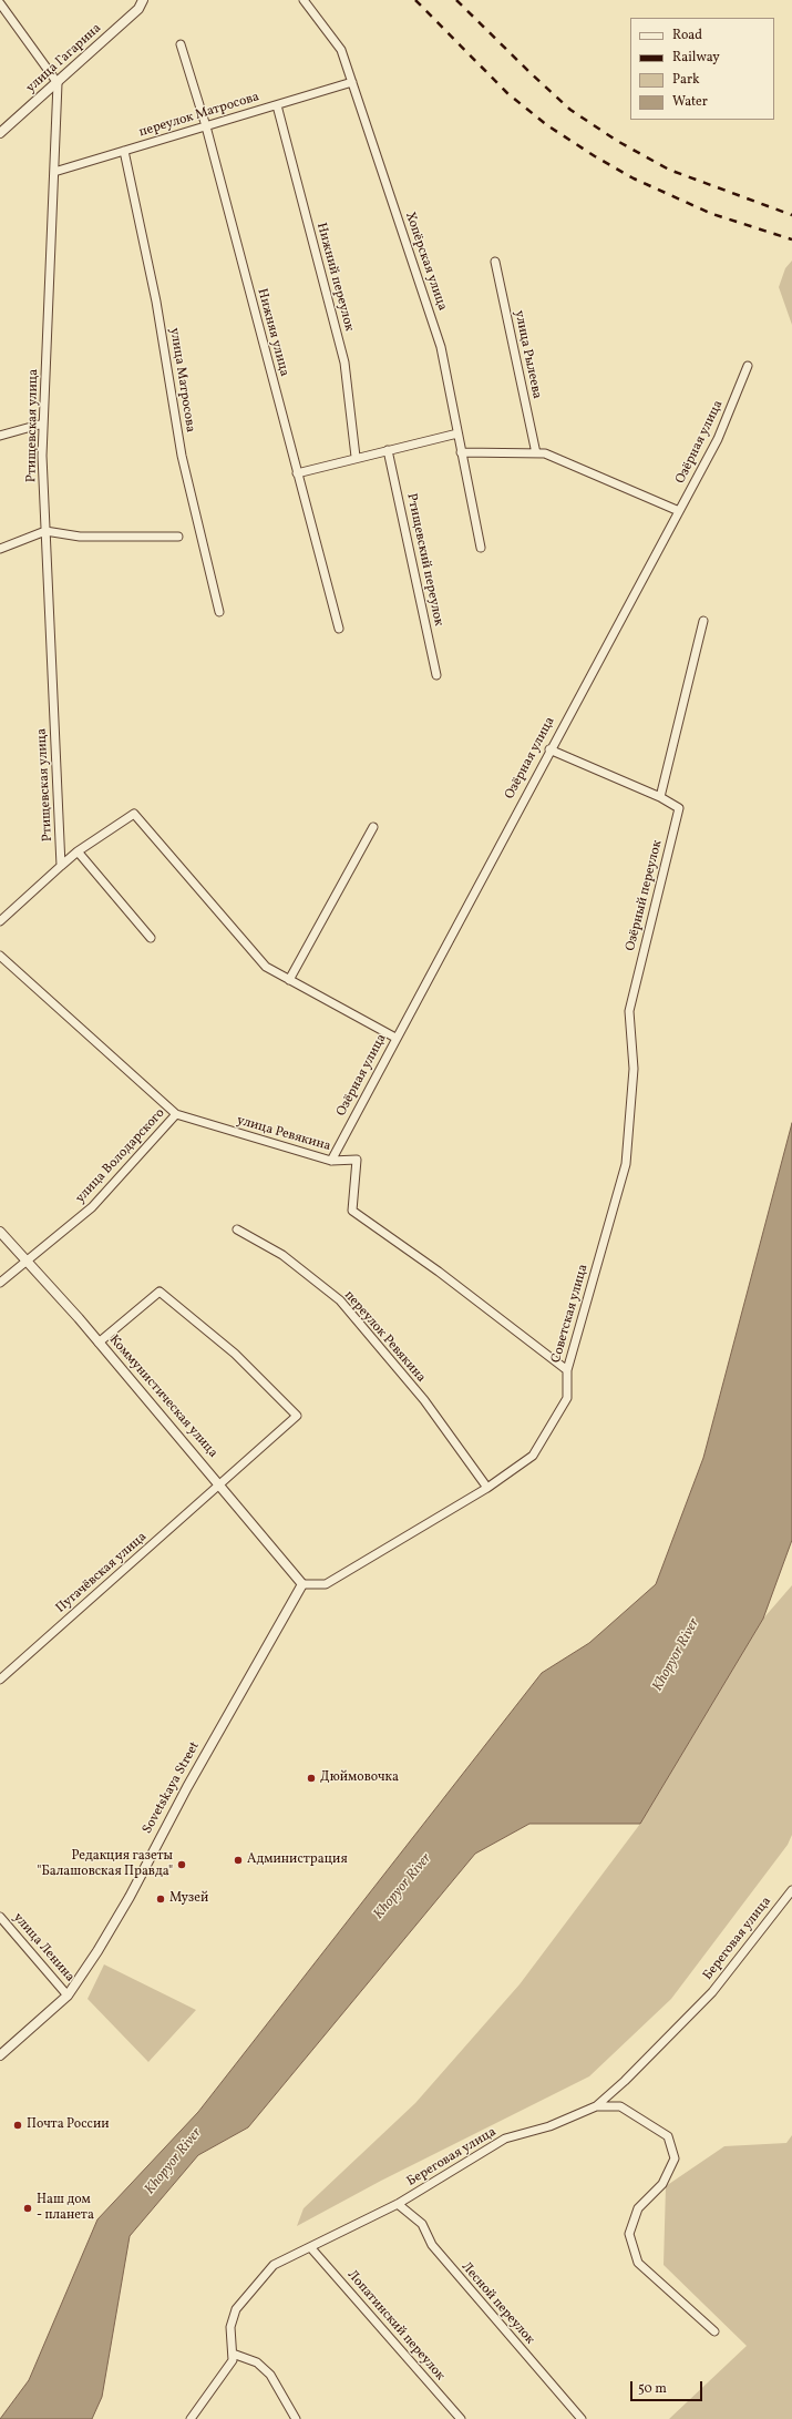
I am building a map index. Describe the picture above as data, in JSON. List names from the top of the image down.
{
  "streets": {
    "street": [
      "улица Гагарина",
      "переулок Матросова",
      "Хопёрская улица",
      "Нижний переулок",
      "Нижняя улица",
      "улица Рылеева",
      "улица Матросова",
      "Ртищевская улица",
      "Озёрная улица",
      "Ртищевский переулок",
      "Озёрный переулок",
      "улица Ревякина",
      "улица Володарского",
      "Советская улица",
      "переулок Ревякина",
      "Коммунистическая улица",
      "Пугачёвская улица",
      "Sovetskaya Street",
      "Береговая улица",
      "улица Ленина",
      "Лесной переулок",
      "Лопатинский переулок"
    ]
  },
  "crossings": [
    ["улица Гагарина", "Ртищевская улица"],
    ["переулок Матросова", "Хопёрская улица"],
    ["переулок Матросова", "Нижний переулок"],
    ["переулок Матросова", "Нижняя улица"],
    ["переулок Матросова", "улица Матросова"],
    ["переулок Матросова", "Ртищевская улица"],
    ["Озёрная улица", "Озёрный переулок"],
    ["Озёрная улица", "улица Ревякина"],
    ["Озёрный переулок", "Советская улица"],
    ["улица Ревякина", "улица Володарского"],
    ["улица Ревякина", "Советская улица"],
    ["улица Володарского", "Коммунистическая улица"],
    ["Советская улица", "переулок Ревякина"],
    ["Советская улица", "Коммунистическая улица"],
    ["Советская улица", "Sovetskaya Street"],
    ["Коммунистическая улица", "Пугачёвская улица"],
    ["Коммунистическая улица", "Sovetskaya Street"],
    ["Sovetskaya Street", "улица Ленина"],
    ["Береговая улица", "Лесной переулок"],
    ["Береговая улица", "Лопатинский переулок"]
  ],
  "water": ["Khopyor River"],
  "places": [
    "Дюймовочка",
    "Администрация",
    "Редакция газеты \"Балашовская Правда\"",
    "Музей",
    "Почта России",
    "Наш дом - планета"
  ],
  "legend": [
    "Road",
    "Railway",
    "Park",
    "Water"
  ],
  "scale_bar": "50 m"
}
